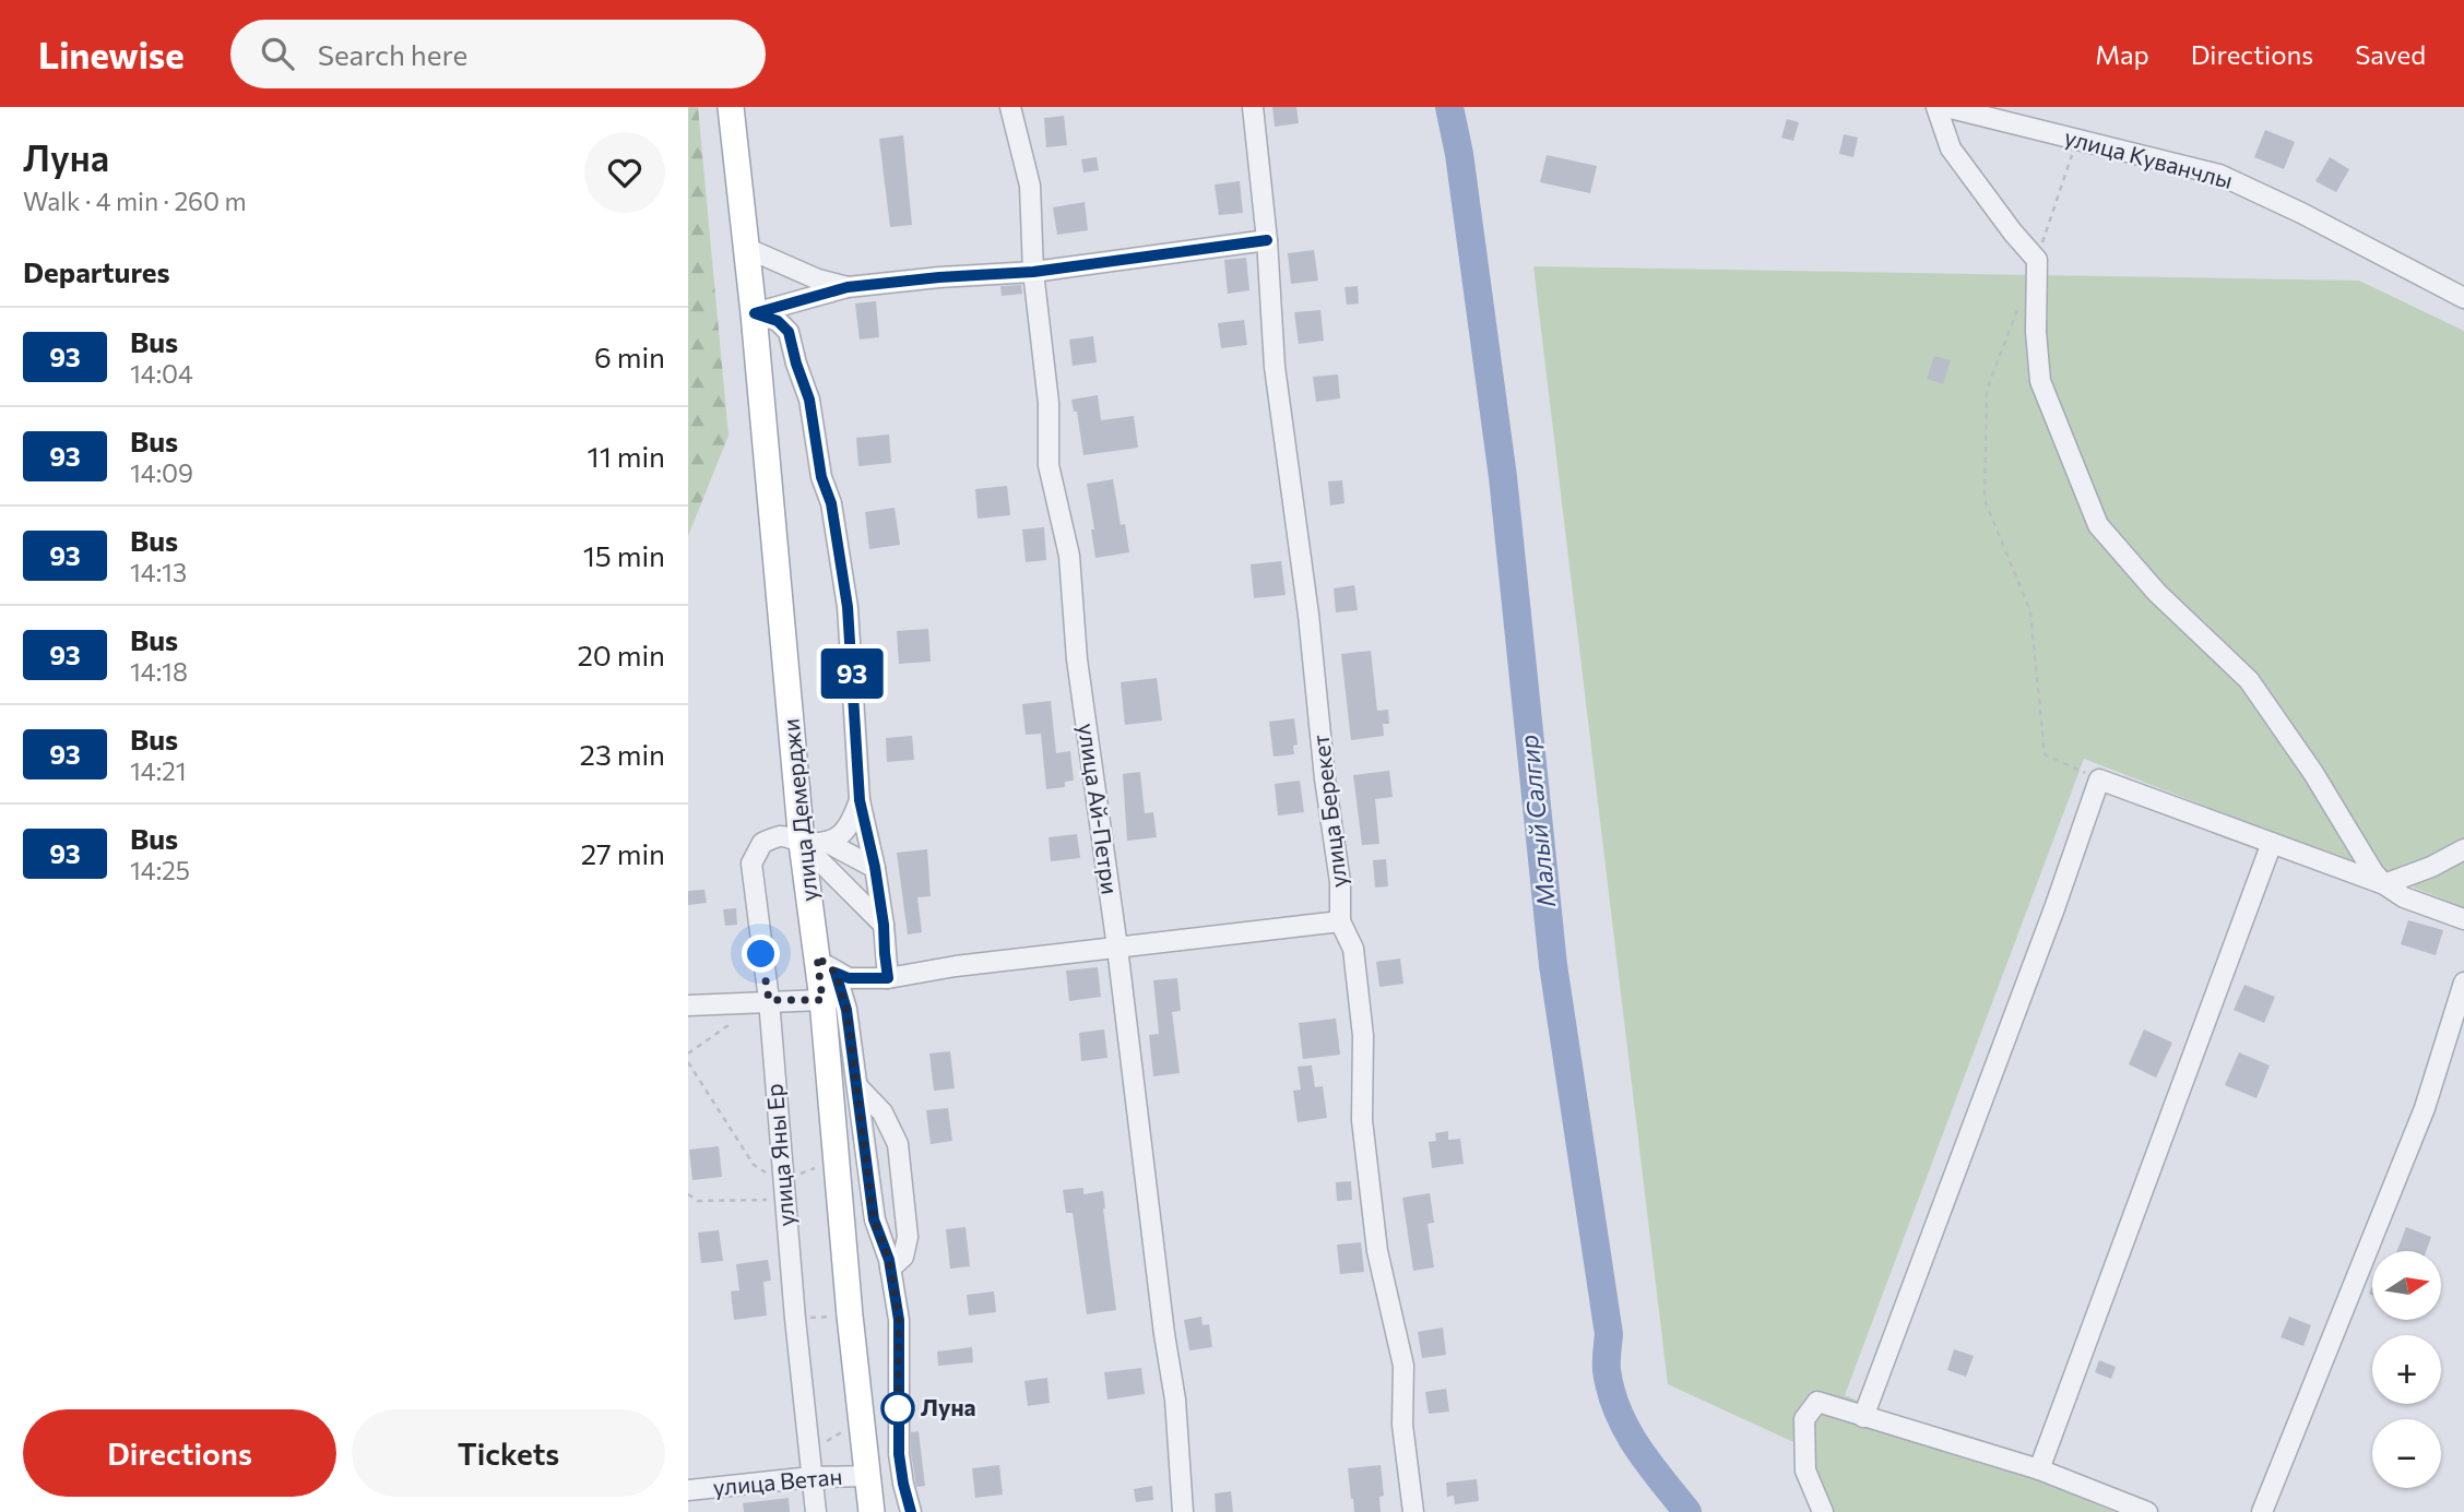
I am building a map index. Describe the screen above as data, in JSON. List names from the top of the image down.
{
  "streets": {
    "main road": ["улица Демерджи"],
    "street": [
      "улица Куванчлы",
      "улица Ай-Петри",
      "улица Берекет",
      "улица Яны Ер",
      "улица Ветан"
    ]
  },
  "crossings": [
    ["улица Демерджи", "улица Яны Ер"],
    ["улица Демерджи", "улица Ветан"],
    ["улица Яны Ер", "улица Ветан"]
  ],
  "water": ["Малый Салгир"],
  "places": ["Луна"],
  "lines": ["bus line 93"],
  "north": "right",
  "page": {
    "header": "Linewise",
    "search": "Search here",
    "nav": ["Map", "Directions", "Saved"],
    "heading": [
      ["Луна", "Walk · 4 min · 260 m"],
      "Departures"
    ],
    "on_map": "93",
    "list": [
      {
        "mark": "93",
        "name": "Bus",
        "note": "14:04",
        "value": "6 min"
      },
      {
        "mark": "93",
        "name": "Bus",
        "note": "14:09",
        "value": "11 min"
      },
      {
        "mark": "93",
        "name": "Bus",
        "note": "14:13",
        "value": "15 min"
      },
      {
        "mark": "93",
        "name": "Bus",
        "note": "14:18",
        "value": "20 min"
      },
      {
        "mark": "93",
        "name": "Bus",
        "note": "14:21",
        "value": "23 min"
      },
      {
        "mark": "93",
        "name": "Bus",
        "note": "14:25",
        "value": "27 min"
      }
    ],
    "map_buttons": ["+", "−"],
    "buttons": ["Directions", "Tickets"]
  }
}
